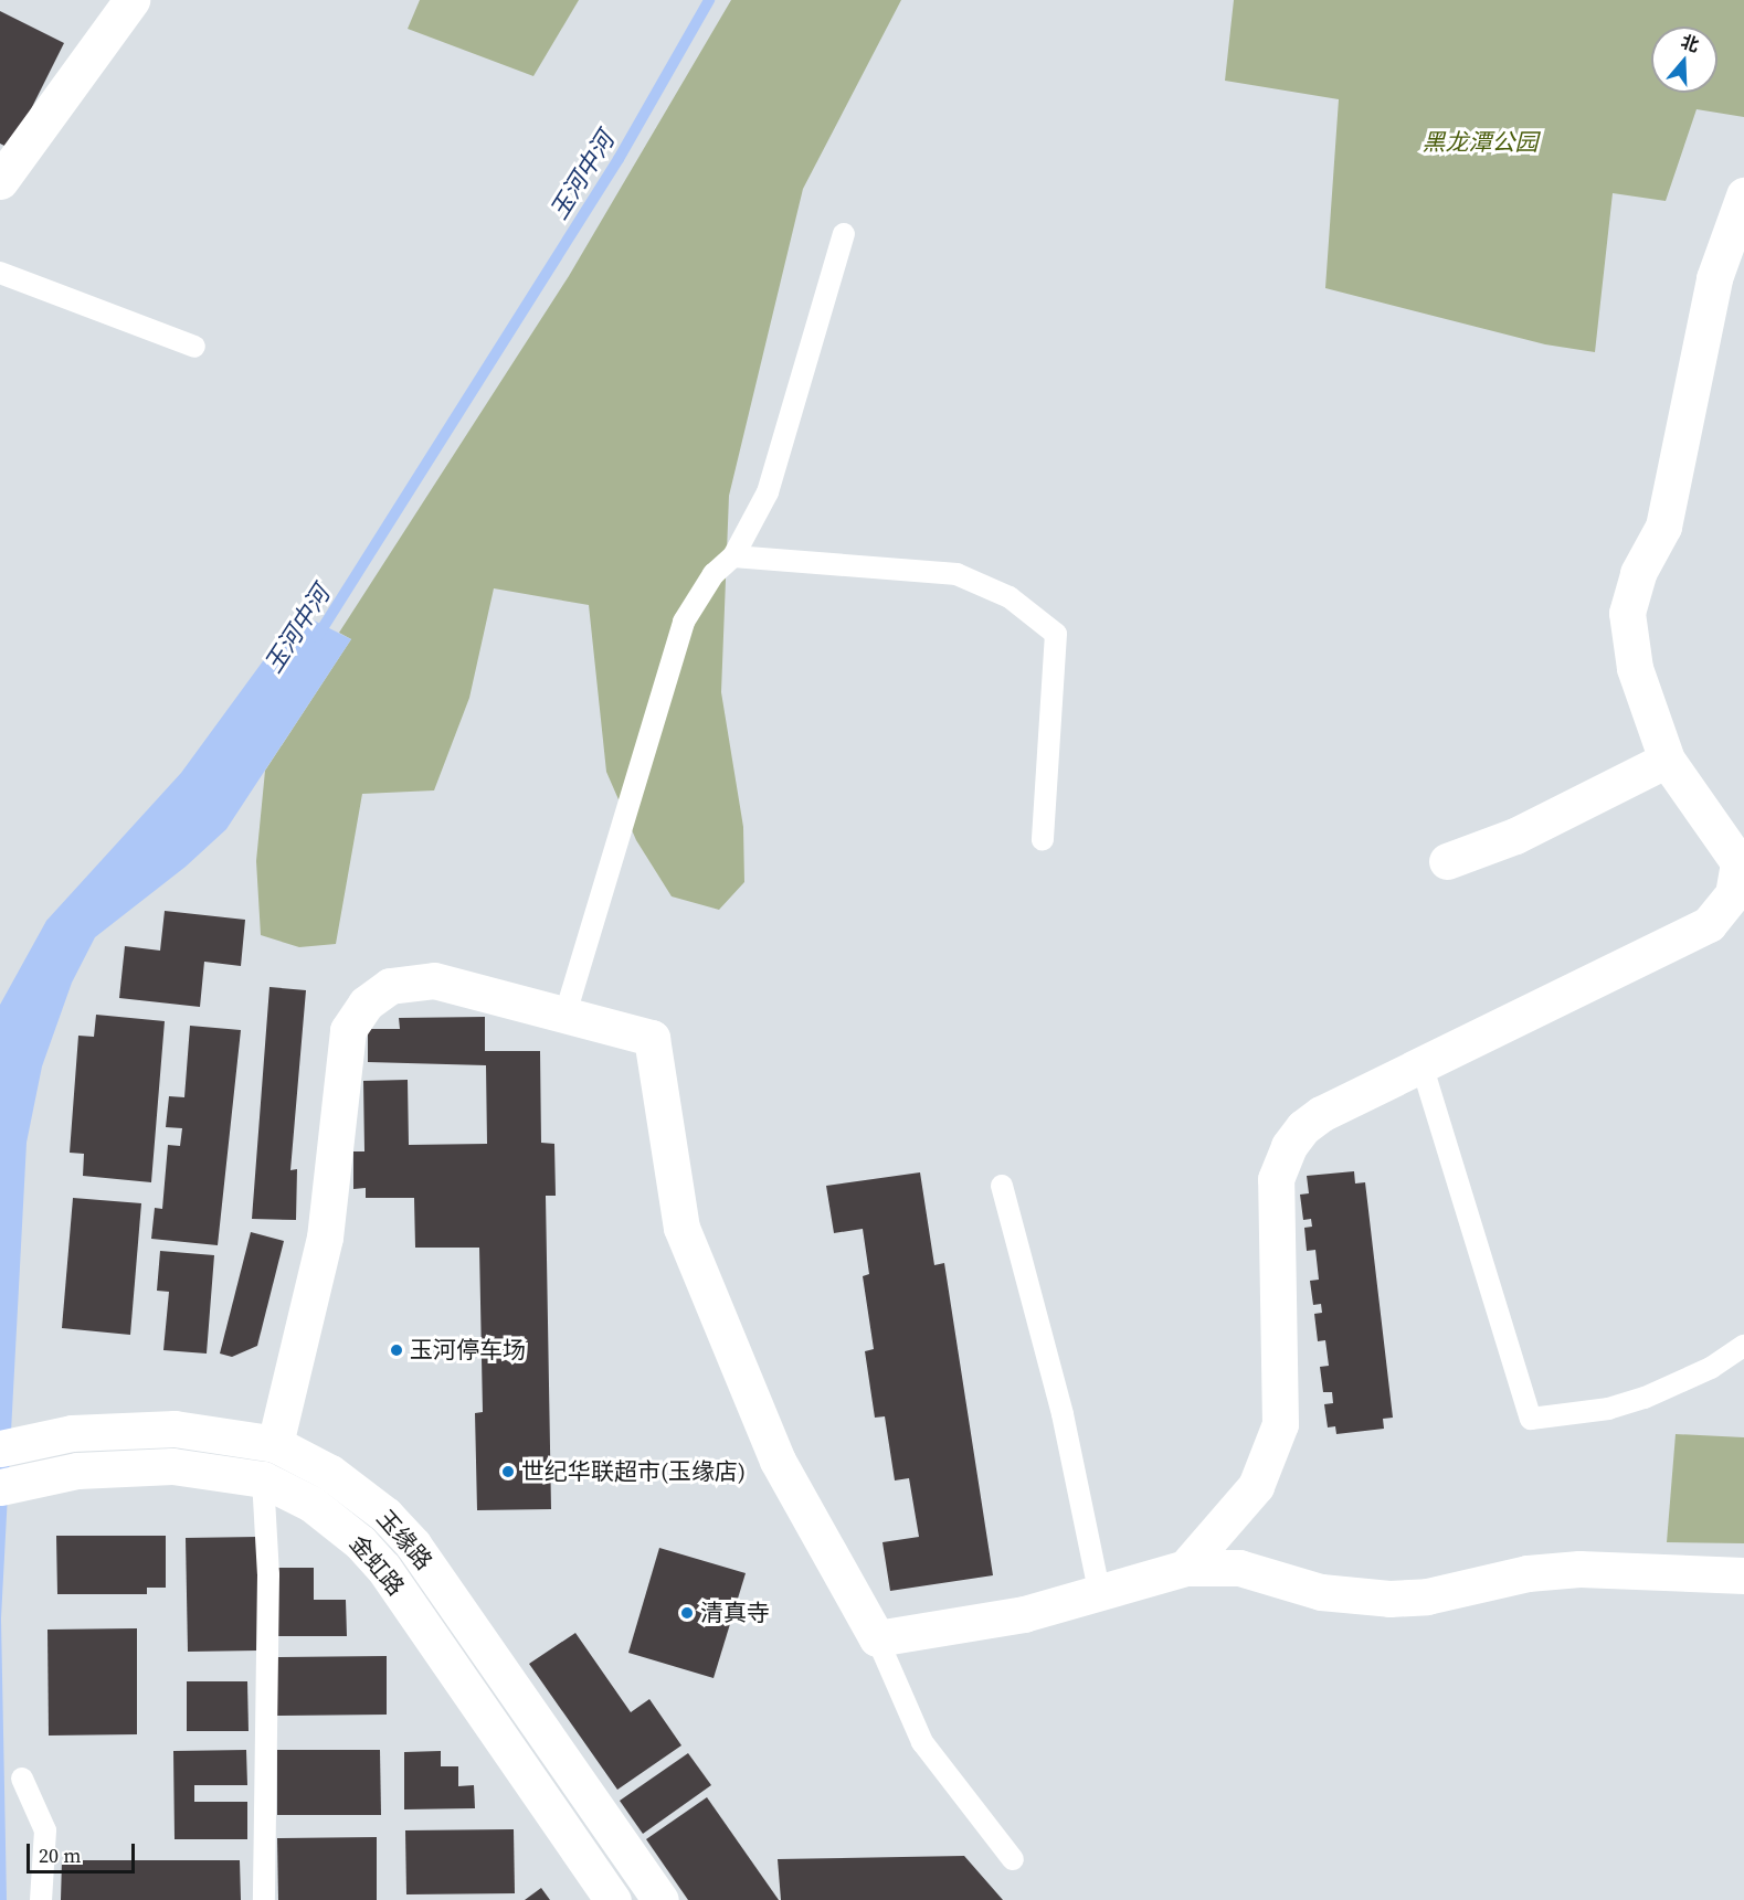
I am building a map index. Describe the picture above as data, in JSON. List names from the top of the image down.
{
  "streets": {
    "street": ["玉缘路", "金虹路"]
  },
  "water": ["玉河中河"],
  "parks": ["黑龙潭公园"],
  "places": ["玉河停车场", "世纪华联超市(玉缘店)", "清真寺"],
  "scale_bar": "20 m",
  "north": "top"
}
